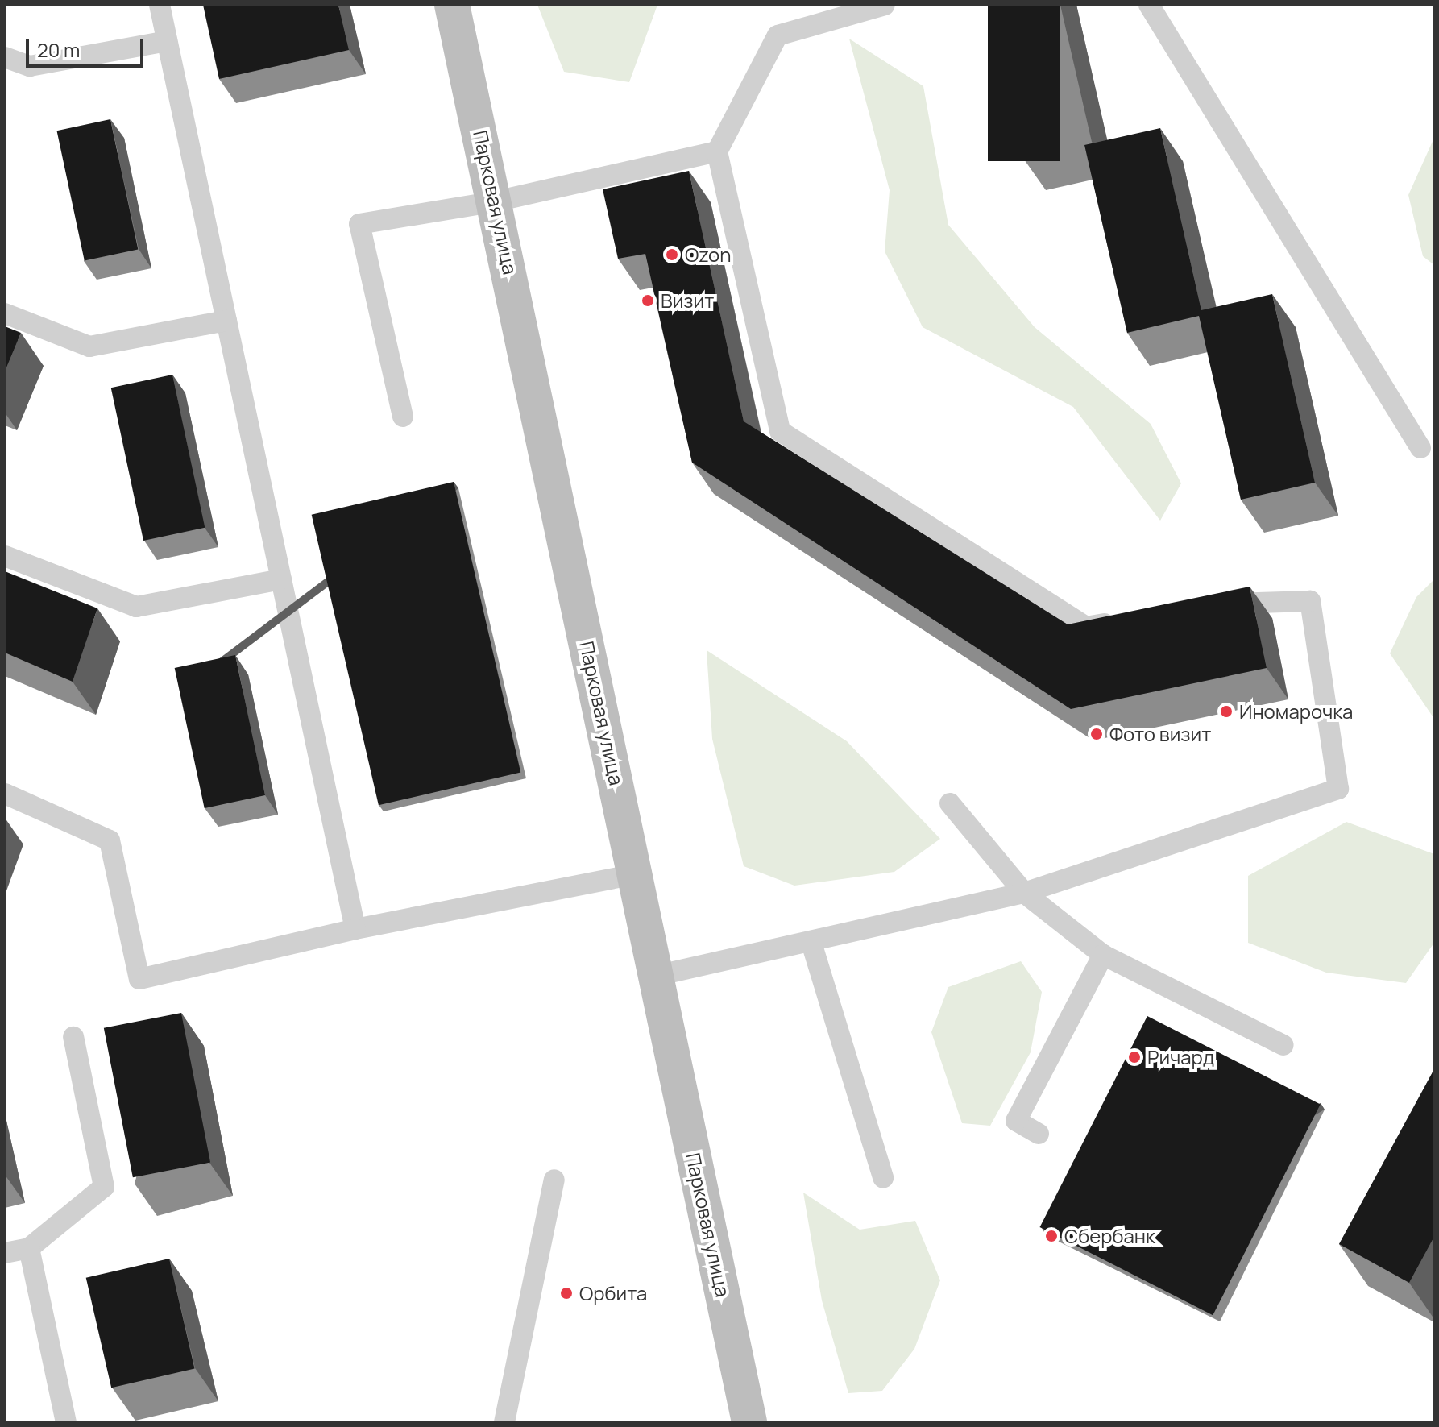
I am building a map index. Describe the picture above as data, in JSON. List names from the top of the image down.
{
  "streets": {
    "main road": ["Парковая улица"]
  },
  "places": [
    "Ozon",
    "Визит",
    "Иномарочка",
    "Фото визит",
    "Ричард",
    "Сбербанк",
    "Орбита"
  ],
  "scale_bar": "20 m"
}
